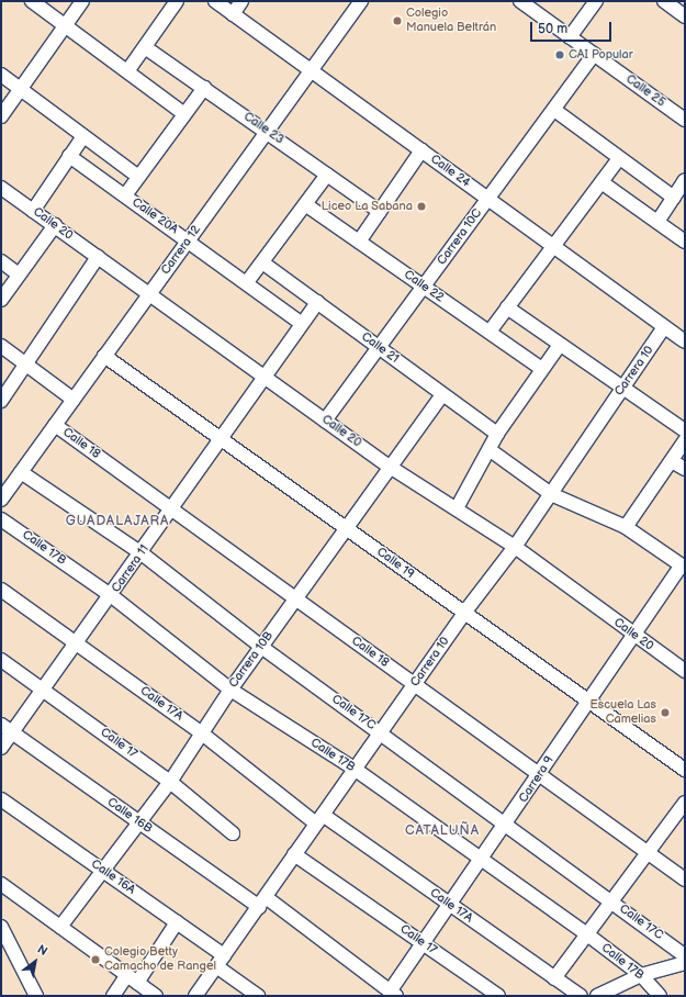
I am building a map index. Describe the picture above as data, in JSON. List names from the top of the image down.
{
  "streets": {
    "street": [
      "Calle 25",
      "Calle 23",
      "Calle 24",
      "Calle 20A",
      "Calle 20",
      "Carrera 10C",
      "Carrera 12",
      "Calle 22",
      "Calle 21",
      "Carrera 10",
      "Calle 18",
      "Calle 17B",
      "Calle 19",
      "Carrera 11",
      "Carrera 10B",
      "Calle 17A",
      "Calle 17C",
      "Calle 17",
      "Carrera 9",
      "Calle 16B",
      "Calle 16A"
    ]
  },
  "crossings": [
    ["Calle 25", "Carrera 10C"],
    ["Calle 23", "Carrera 12"],
    ["Calle 24", "Carrera 10C"],
    ["Calle 24", "Carrera 12"],
    ["Calle 24", "Carrera 10"],
    ["Calle 20A", "Carrera 12"],
    ["Calle 20A", "Carrera 11"],
    ["Calle 20", "Carrera 10C"],
    ["Calle 20", "Carrera 12"],
    ["Calle 20", "Carrera 10"],
    ["Calle 20", "Carrera 11"],
    ["Calle 20", "Carrera 10B"],
    ["Calle 20", "Carrera 9"],
    ["Carrera 10C", "Calle 22"],
    ["Carrera 10C", "Calle 21"],
    ["Carrera 12", "Calle 18"],
    ["Carrera 12", "Calle 19"],
    ["Carrera 12", "Calle 17C"],
    ["Calle 21", "Carrera 11"],
    ["Calle 21", "Carrera 10B"],
    ["Carrera 10", "Calle 18"],
    ["Carrera 10", "Calle 17B"],
    ["Carrera 10", "Calle 19"],
    ["Carrera 10", "Calle 17A"],
    ["Carrera 10", "Calle 17C"],
    ["Carrera 10", "Calle 17"],
    ["Carrera 10", "Calle 16B"],
    ["Carrera 10", "Calle 16A"],
    ["Calle 18", "Carrera 11"],
    ["Calle 18", "Carrera 10B"],
    ["Calle 18", "Carrera 9"],
    ["Calle 17B", "Carrera 11"],
    ["Calle 17B", "Carrera 10B"],
    ["Calle 17B", "Carrera 9"],
    ["Calle 19", "Carrera 11"],
    ["Calle 19", "Carrera 10B"],
    ["Calle 19", "Carrera 9"],
    ["Carrera 11", "Calle 17A"],
    ["Carrera 11", "Calle 17C"],
    ["Carrera 11", "Calle 17"],
    ["Carrera 11", "Calle 16B"],
    ["Carrera 10B", "Calle 17A"],
    ["Carrera 10B", "Calle 17C"],
    ["Carrera 10B", "Calle 17"],
    ["Carrera 10B", "Calle 16B"],
    ["Carrera 10B", "Calle 16A"],
    ["Calle 17A", "Carrera 9"],
    ["Calle 17C", "Carrera 9"],
    ["Calle 17", "Carrera 9"],
    ["Carrera 9", "Calle 16B"]
  ],
  "districts": ["GUADALAJARA", "CATALUÑA"],
  "places": [
    "Colegio Manuela Beltrán",
    "CAI Popular",
    "Liceo La Sabana",
    "Escuela Las Camelias",
    "Colegio Betty Camacho de Rangel"
  ],
  "scale_bar": "50 m",
  "north": "top right"
}
